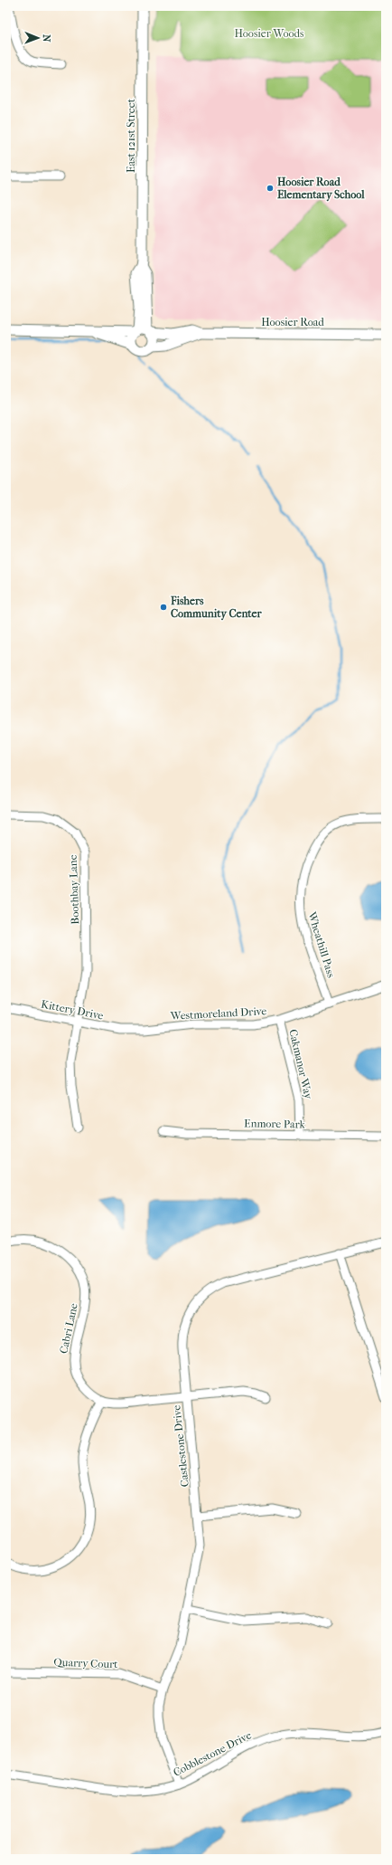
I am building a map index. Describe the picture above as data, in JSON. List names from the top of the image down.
{
  "streets": {
    "street": [
      "East 121st Street",
      "Hoosier Road",
      "Boothbay Lane",
      "Wheathill Pass",
      "Kittery Drive",
      "Westmoreland Drive",
      "Cakmanor Way",
      "Enmore Park",
      "Cabri Lane",
      "Castlestone Drive",
      "Quarry Court",
      "Cobblestone Drive"
    ]
  },
  "crossings": [
    ["East 121st Street", "Hoosier Road"],
    ["Boothbay Lane", "Kittery Drive"],
    ["Wheathill Pass", "Westmoreland Drive"],
    ["Kittery Drive", "Westmoreland Drive"],
    ["Westmoreland Drive", "Cakmanor Way"],
    ["Cakmanor Way", "Enmore Park"],
    ["Castlestone Drive", "Quarry Court"],
    ["Castlestone Drive", "Cobblestone Drive"]
  ],
  "parks": ["Hoosier Woods"],
  "places": ["Hoosier Road Elementary School", "Fishers Community Center"],
  "north": "right"
}
